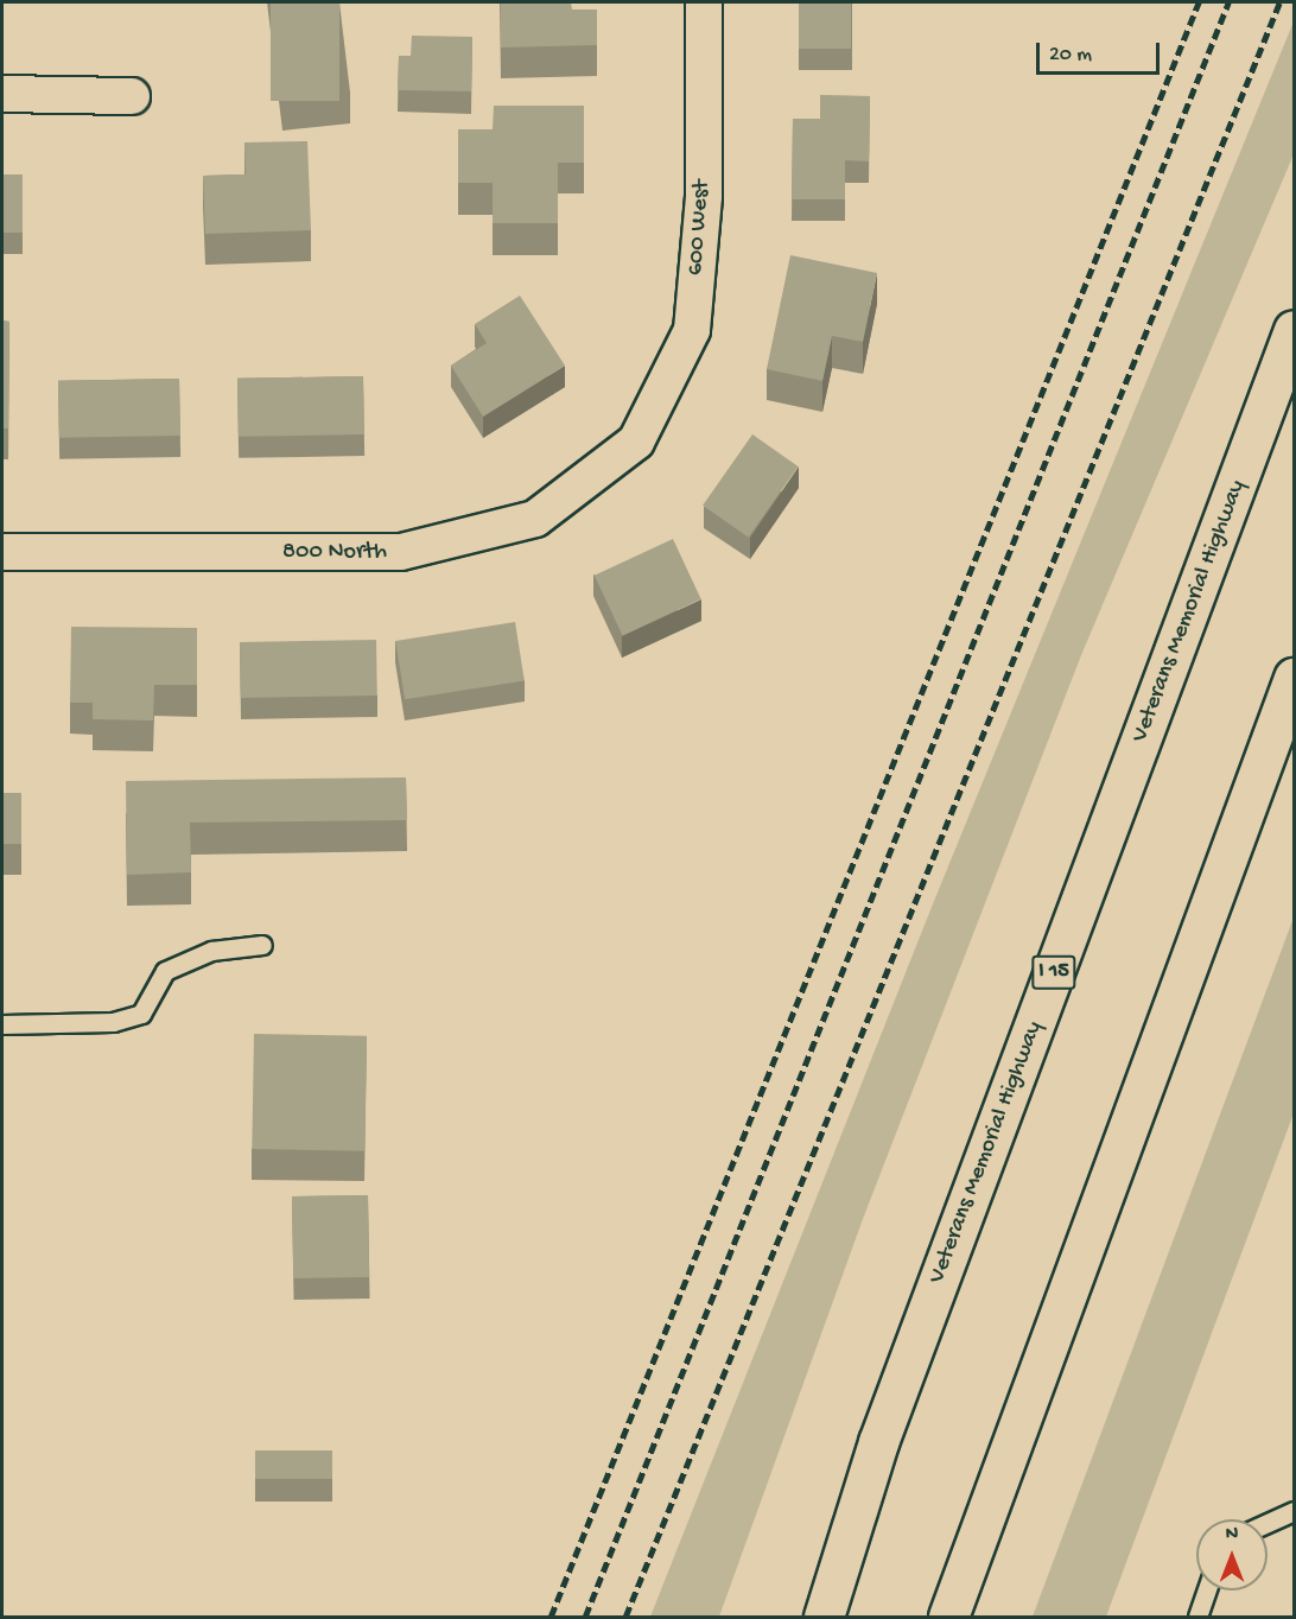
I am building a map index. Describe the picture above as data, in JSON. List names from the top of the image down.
{
  "streets": {
    "highway": ["Veterans Memorial Highway", "I 15"],
    "street": ["600 West", "800 North"]
  },
  "crossings": [
    ["600 West", "800 North"]
  ],
  "scale_bar": "20 m",
  "north": "top"
}
